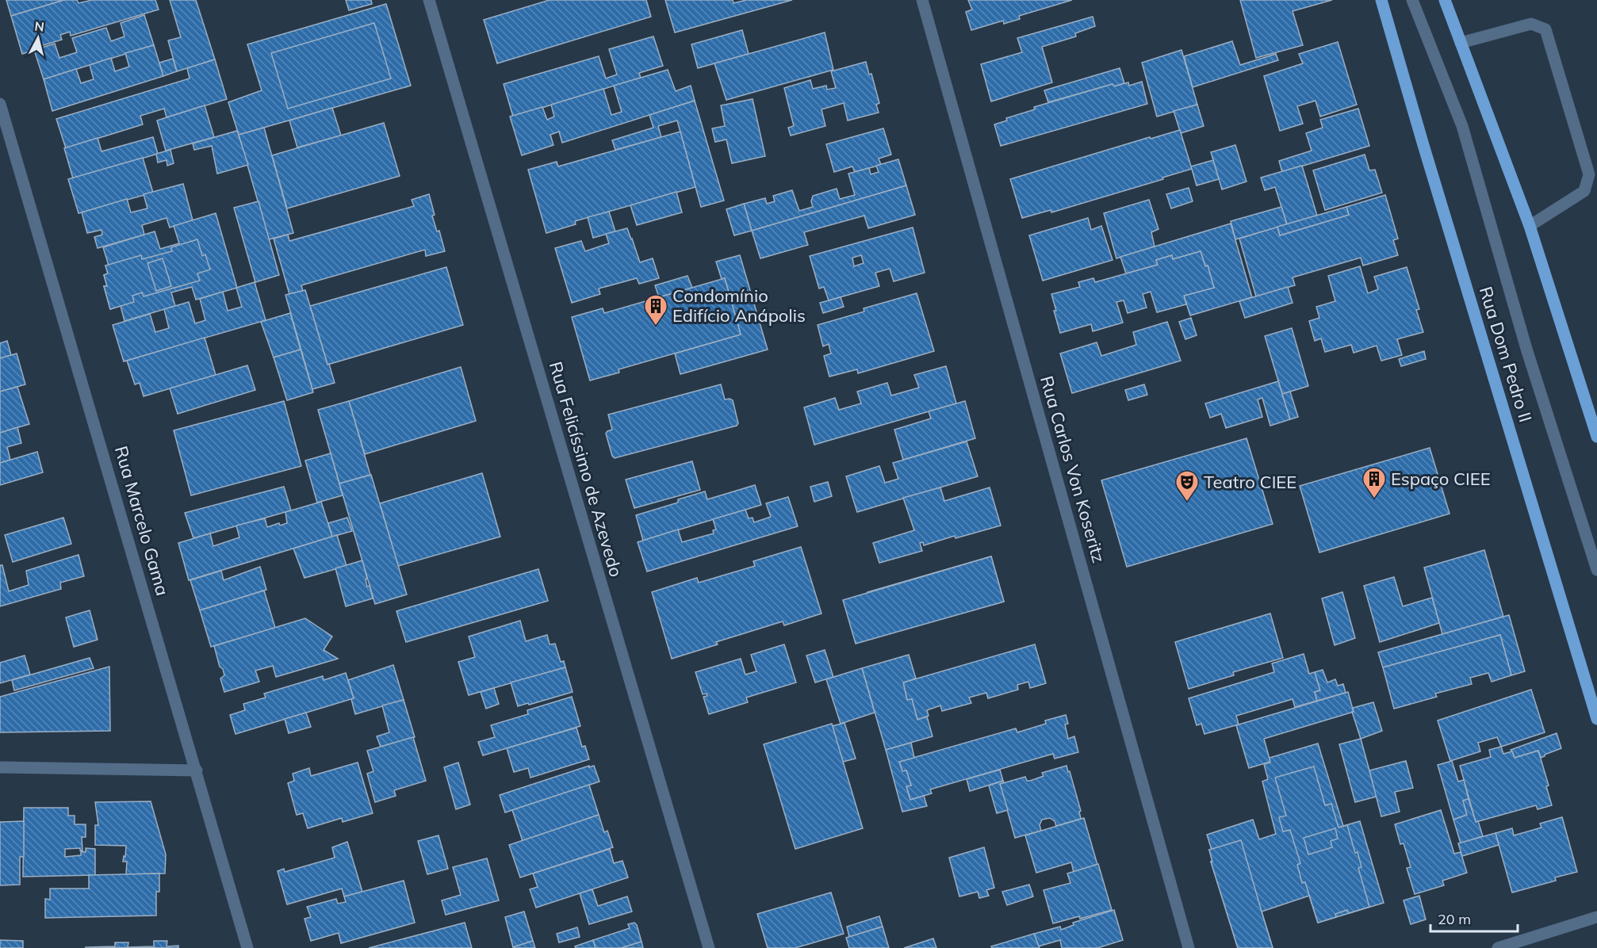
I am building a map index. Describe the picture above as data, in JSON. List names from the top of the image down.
{
  "streets": {
    "main road": ["Rua Dom Pedro II"],
    "street": ["Rua Felicíssimo de Azevedo", "Rua Carlos Von Koseritz", "Rua Marcelo Gama"]
  },
  "places": {
    "building": ["Condomínio Edifício Anápolis", "Espaço CIEE"],
    "theatre": ["Teatro CIEE"]
  },
  "scale_bar": "20 m",
  "north": "top"
}
